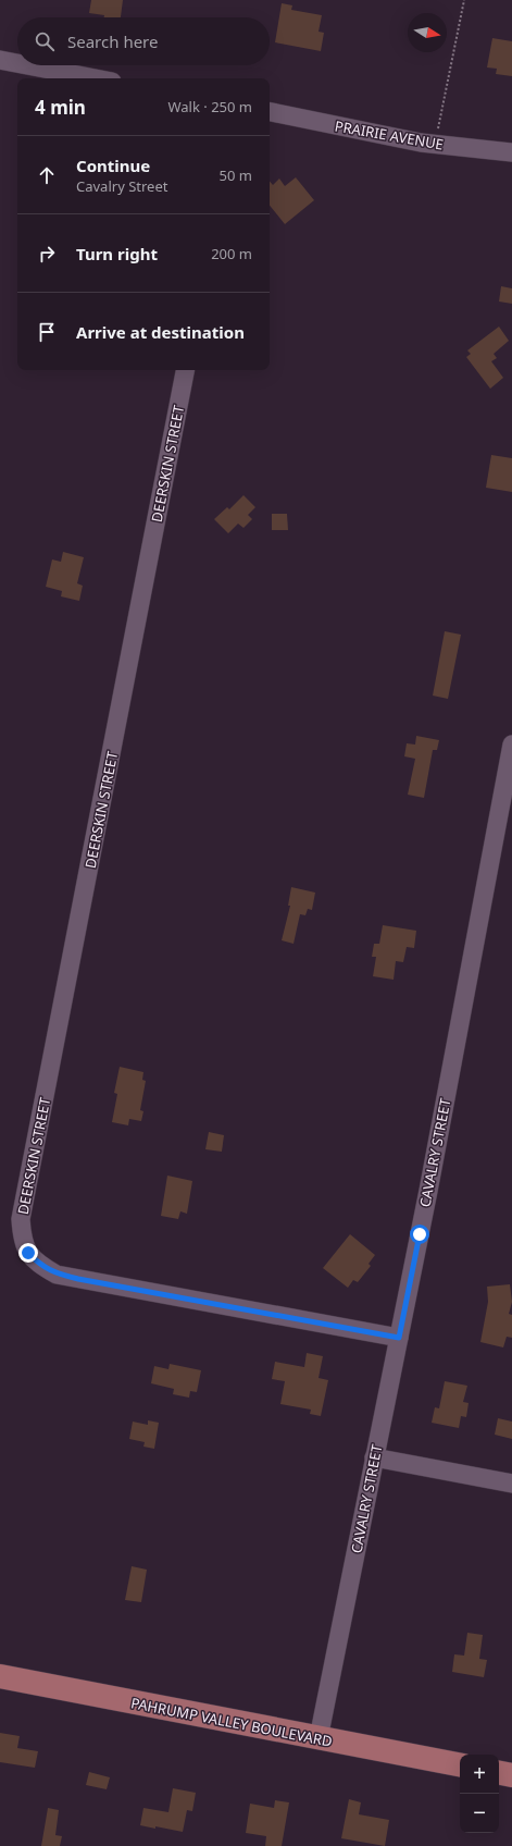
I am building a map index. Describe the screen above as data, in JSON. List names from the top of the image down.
{
  "streets": {
    "main road": ["PAHRUMP VALLEY BOULEVARD"],
    "street": ["PRAIRIE AVENUE", "DEERSKIN STREET", "CAVALRY STREET"]
  },
  "crossings": [
    ["DEERSKIN STREET", "CAVALRY STREET"],
    ["CAVALRY STREET", "PAHRUMP VALLEY BOULEVARD"]
  ],
  "north": "right",
  "page": {
    "search": "Search here",
    "heading": ["4 min", "Walk · 250 m"],
    "list": [
      ["Continue", "Cavalry Street", "50 m"],
      ["Turn right", "200 m"],
      "Arrive at destination"
    ],
    "map_buttons": ["+", "−"]
  }
}
